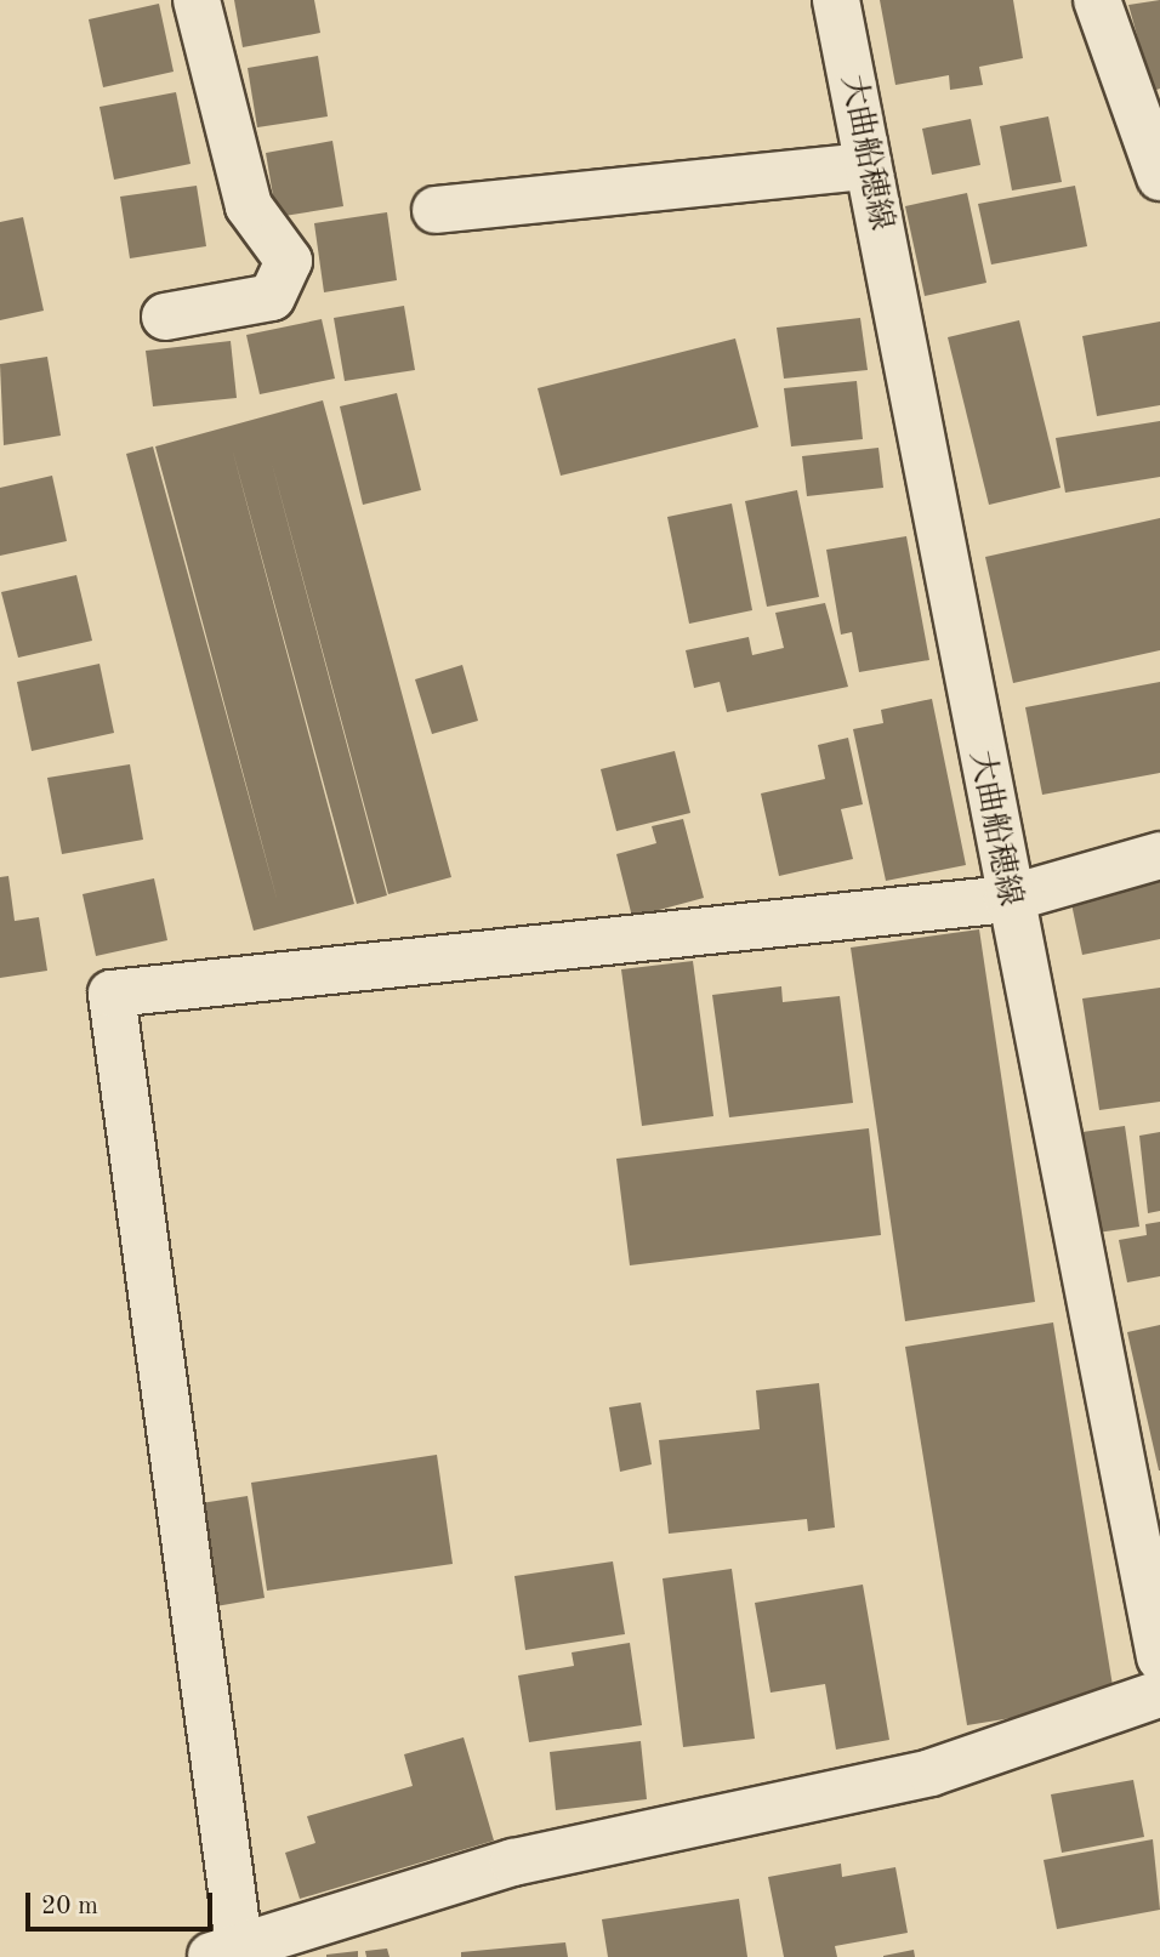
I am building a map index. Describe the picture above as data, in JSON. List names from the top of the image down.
{
  "streets": {
    "street": ["大曲船穂線"]
  },
  "scale_bar": "20 m"
}
